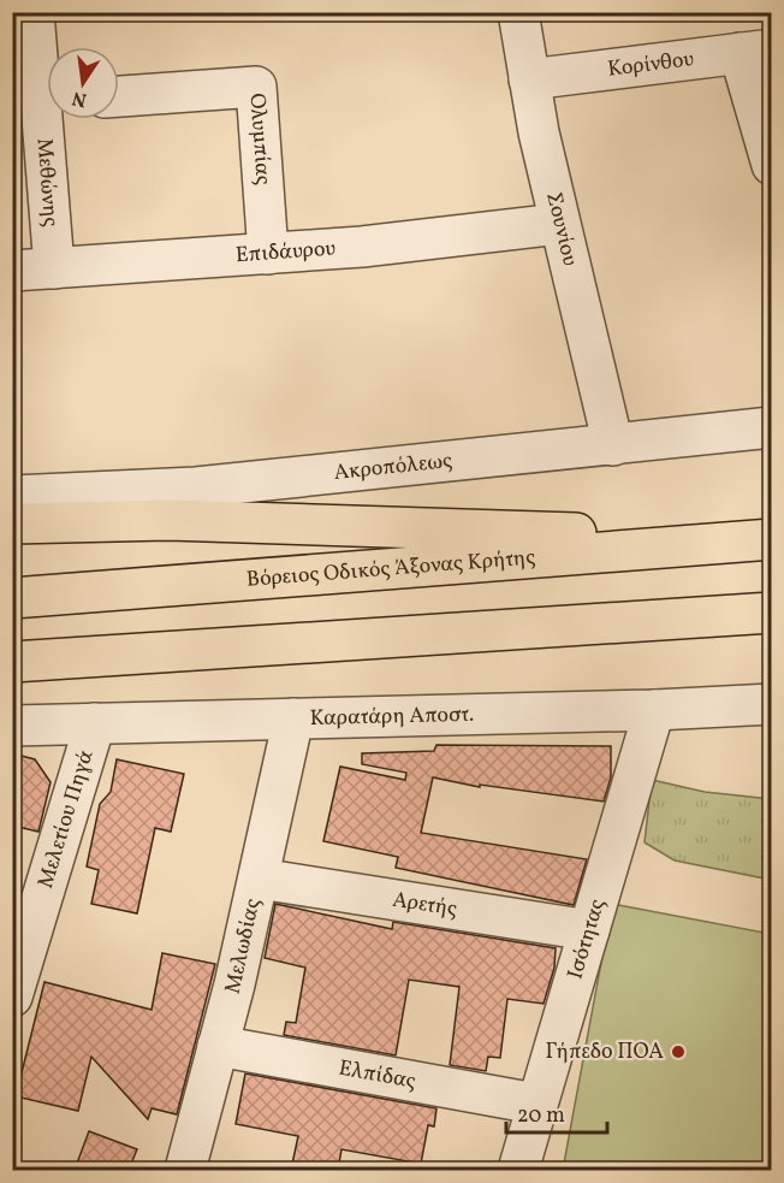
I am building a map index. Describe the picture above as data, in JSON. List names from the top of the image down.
{
  "streets": {
    "highway": ["Βόρειος Οδικός Άξονας Κρήτης"],
    "street": [
      "Κορίνθου",
      "Ολυμπίας",
      "Μεθώνης",
      "Σουνίου",
      "Επιδάυρου",
      "Ακροπόλεως",
      "Καρατάρη Αποστ.",
      "Μελετίου Πηγά",
      "Αρετής",
      "Ισότητας",
      "Μελωδίας",
      "Ελπίδας"
    ]
  },
  "crossings": [
    ["Κορίνθου", "Σουνίου"],
    ["Ολυμπίας", "Επιδάυρου"],
    ["Μεθώνης", "Επιδάυρου"],
    ["Σουνίου", "Επιδάυρου"],
    ["Σουνίου", "Ακροπόλεως"],
    ["Καρατάρη Αποστ.", "Μελετίου Πηγά"],
    ["Καρατάρη Αποστ.", "Ισότητας"],
    ["Καρατάρη Αποστ.", "Μελωδίας"],
    ["Αρετής", "Ισότητας"],
    ["Αρετής", "Μελωδίας"],
    ["Ισότητας", "Ελπίδας"],
    ["Μελωδίας", "Ελπίδας"]
  ],
  "places": ["Γήπεδο ΠΟΑ"],
  "scale_bar": "20 m",
  "north": "bottom"
}
